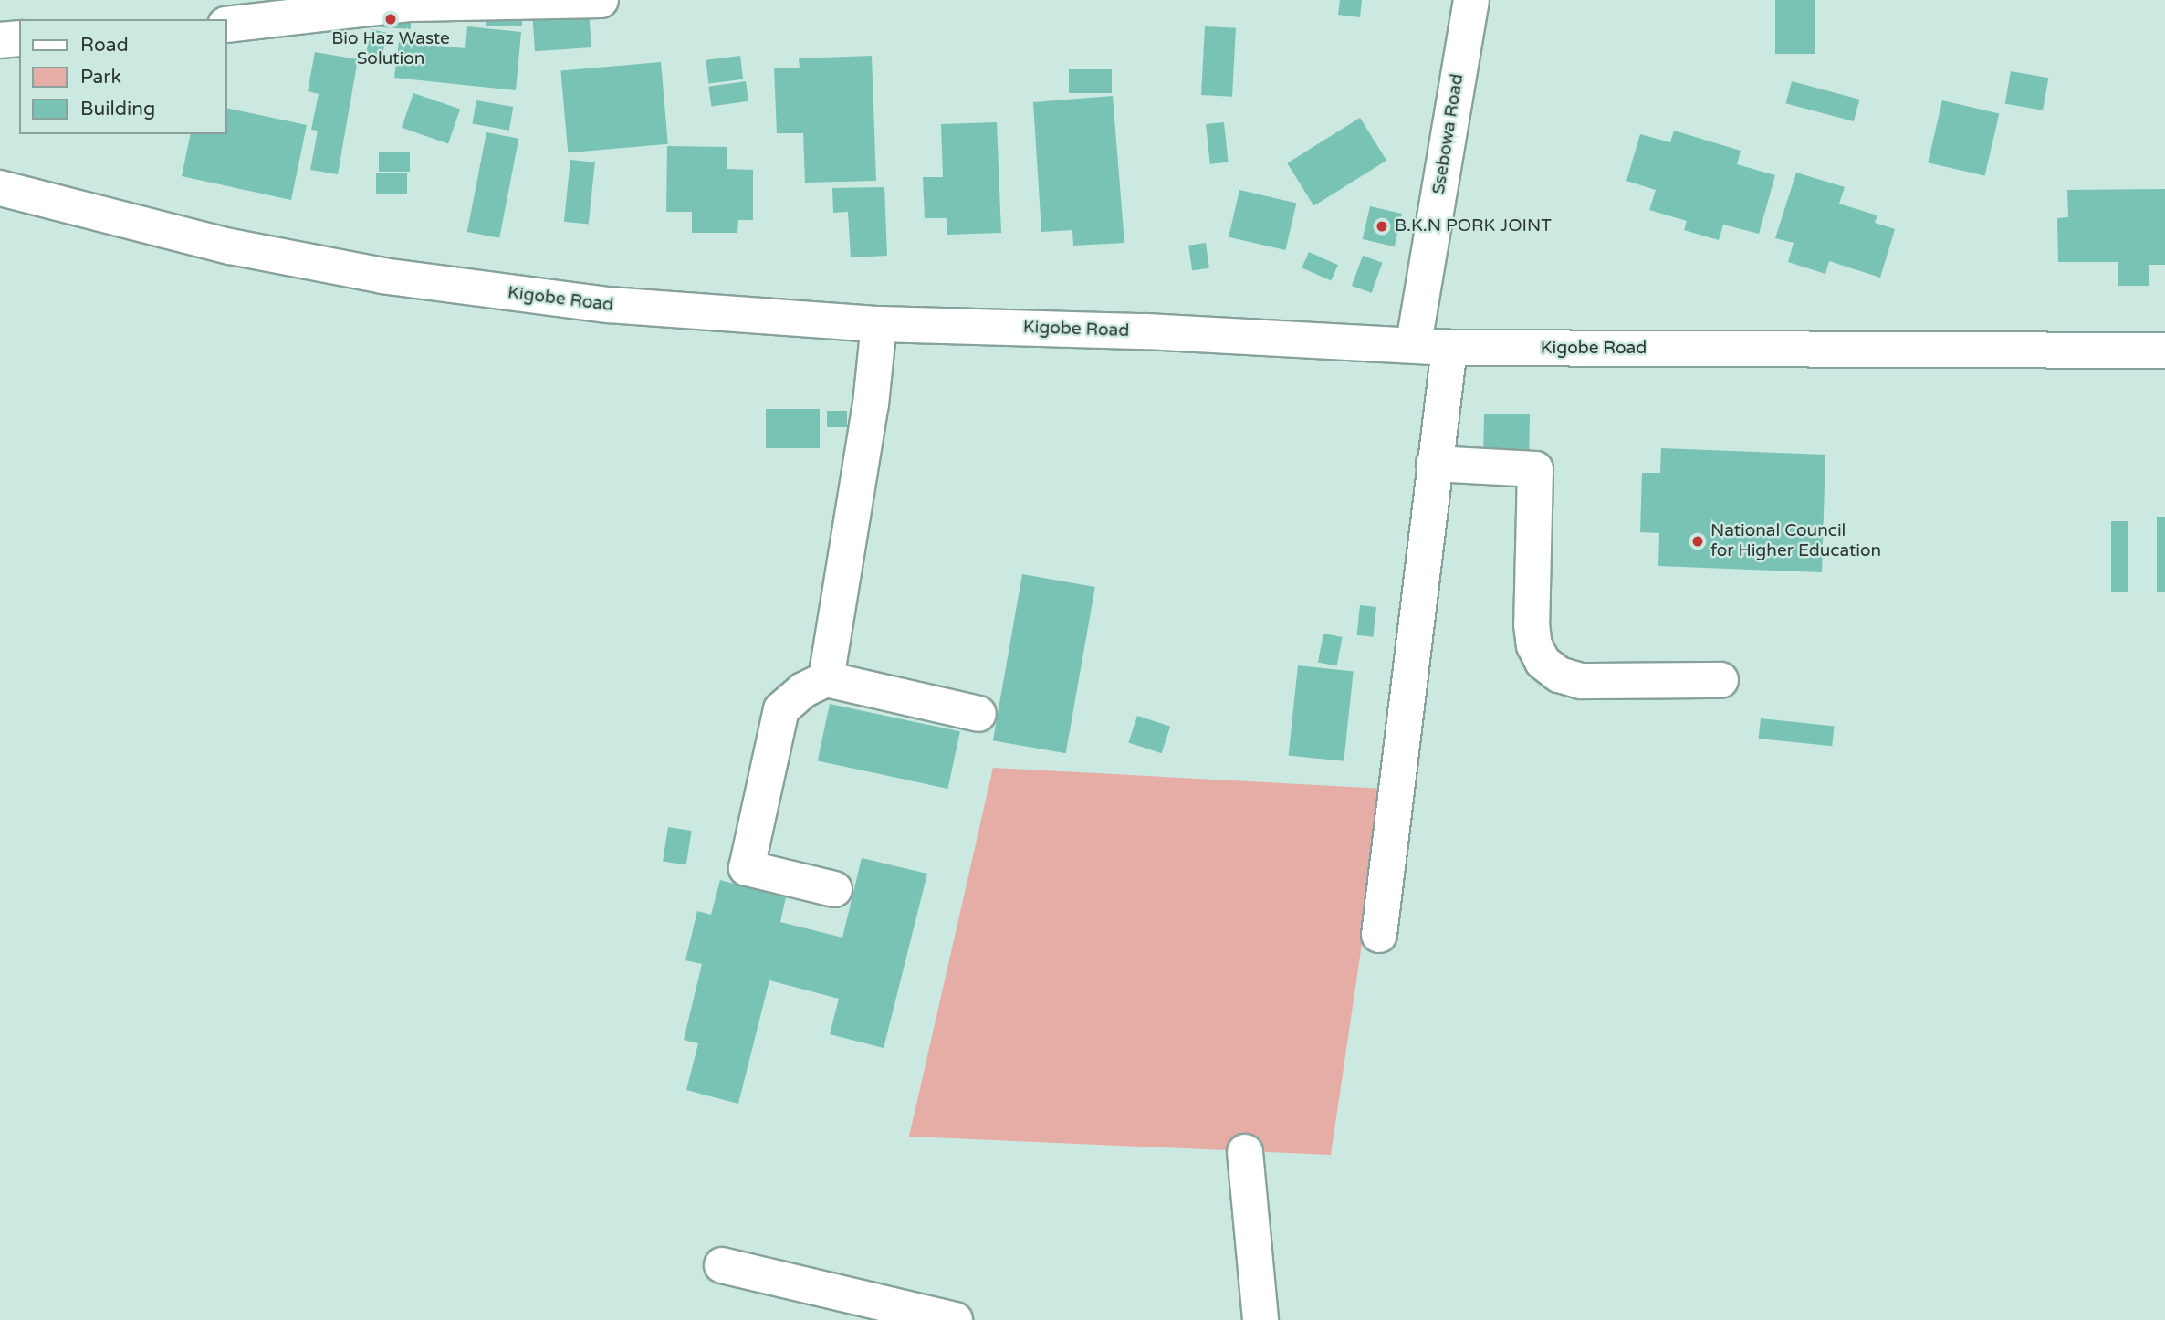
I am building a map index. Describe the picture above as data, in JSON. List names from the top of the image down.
{
  "streets": {
    "street": ["Ssebowa Road", "Kigobe Road"]
  },
  "crossings": [
    ["Ssebowa Road", "Kigobe Road"]
  ],
  "places": ["Bio Haz Waste Solution", "B.K.N PORK JOINT", "National Council for Higher Education"],
  "legend": ["Road", "Park", "Building"]
}
